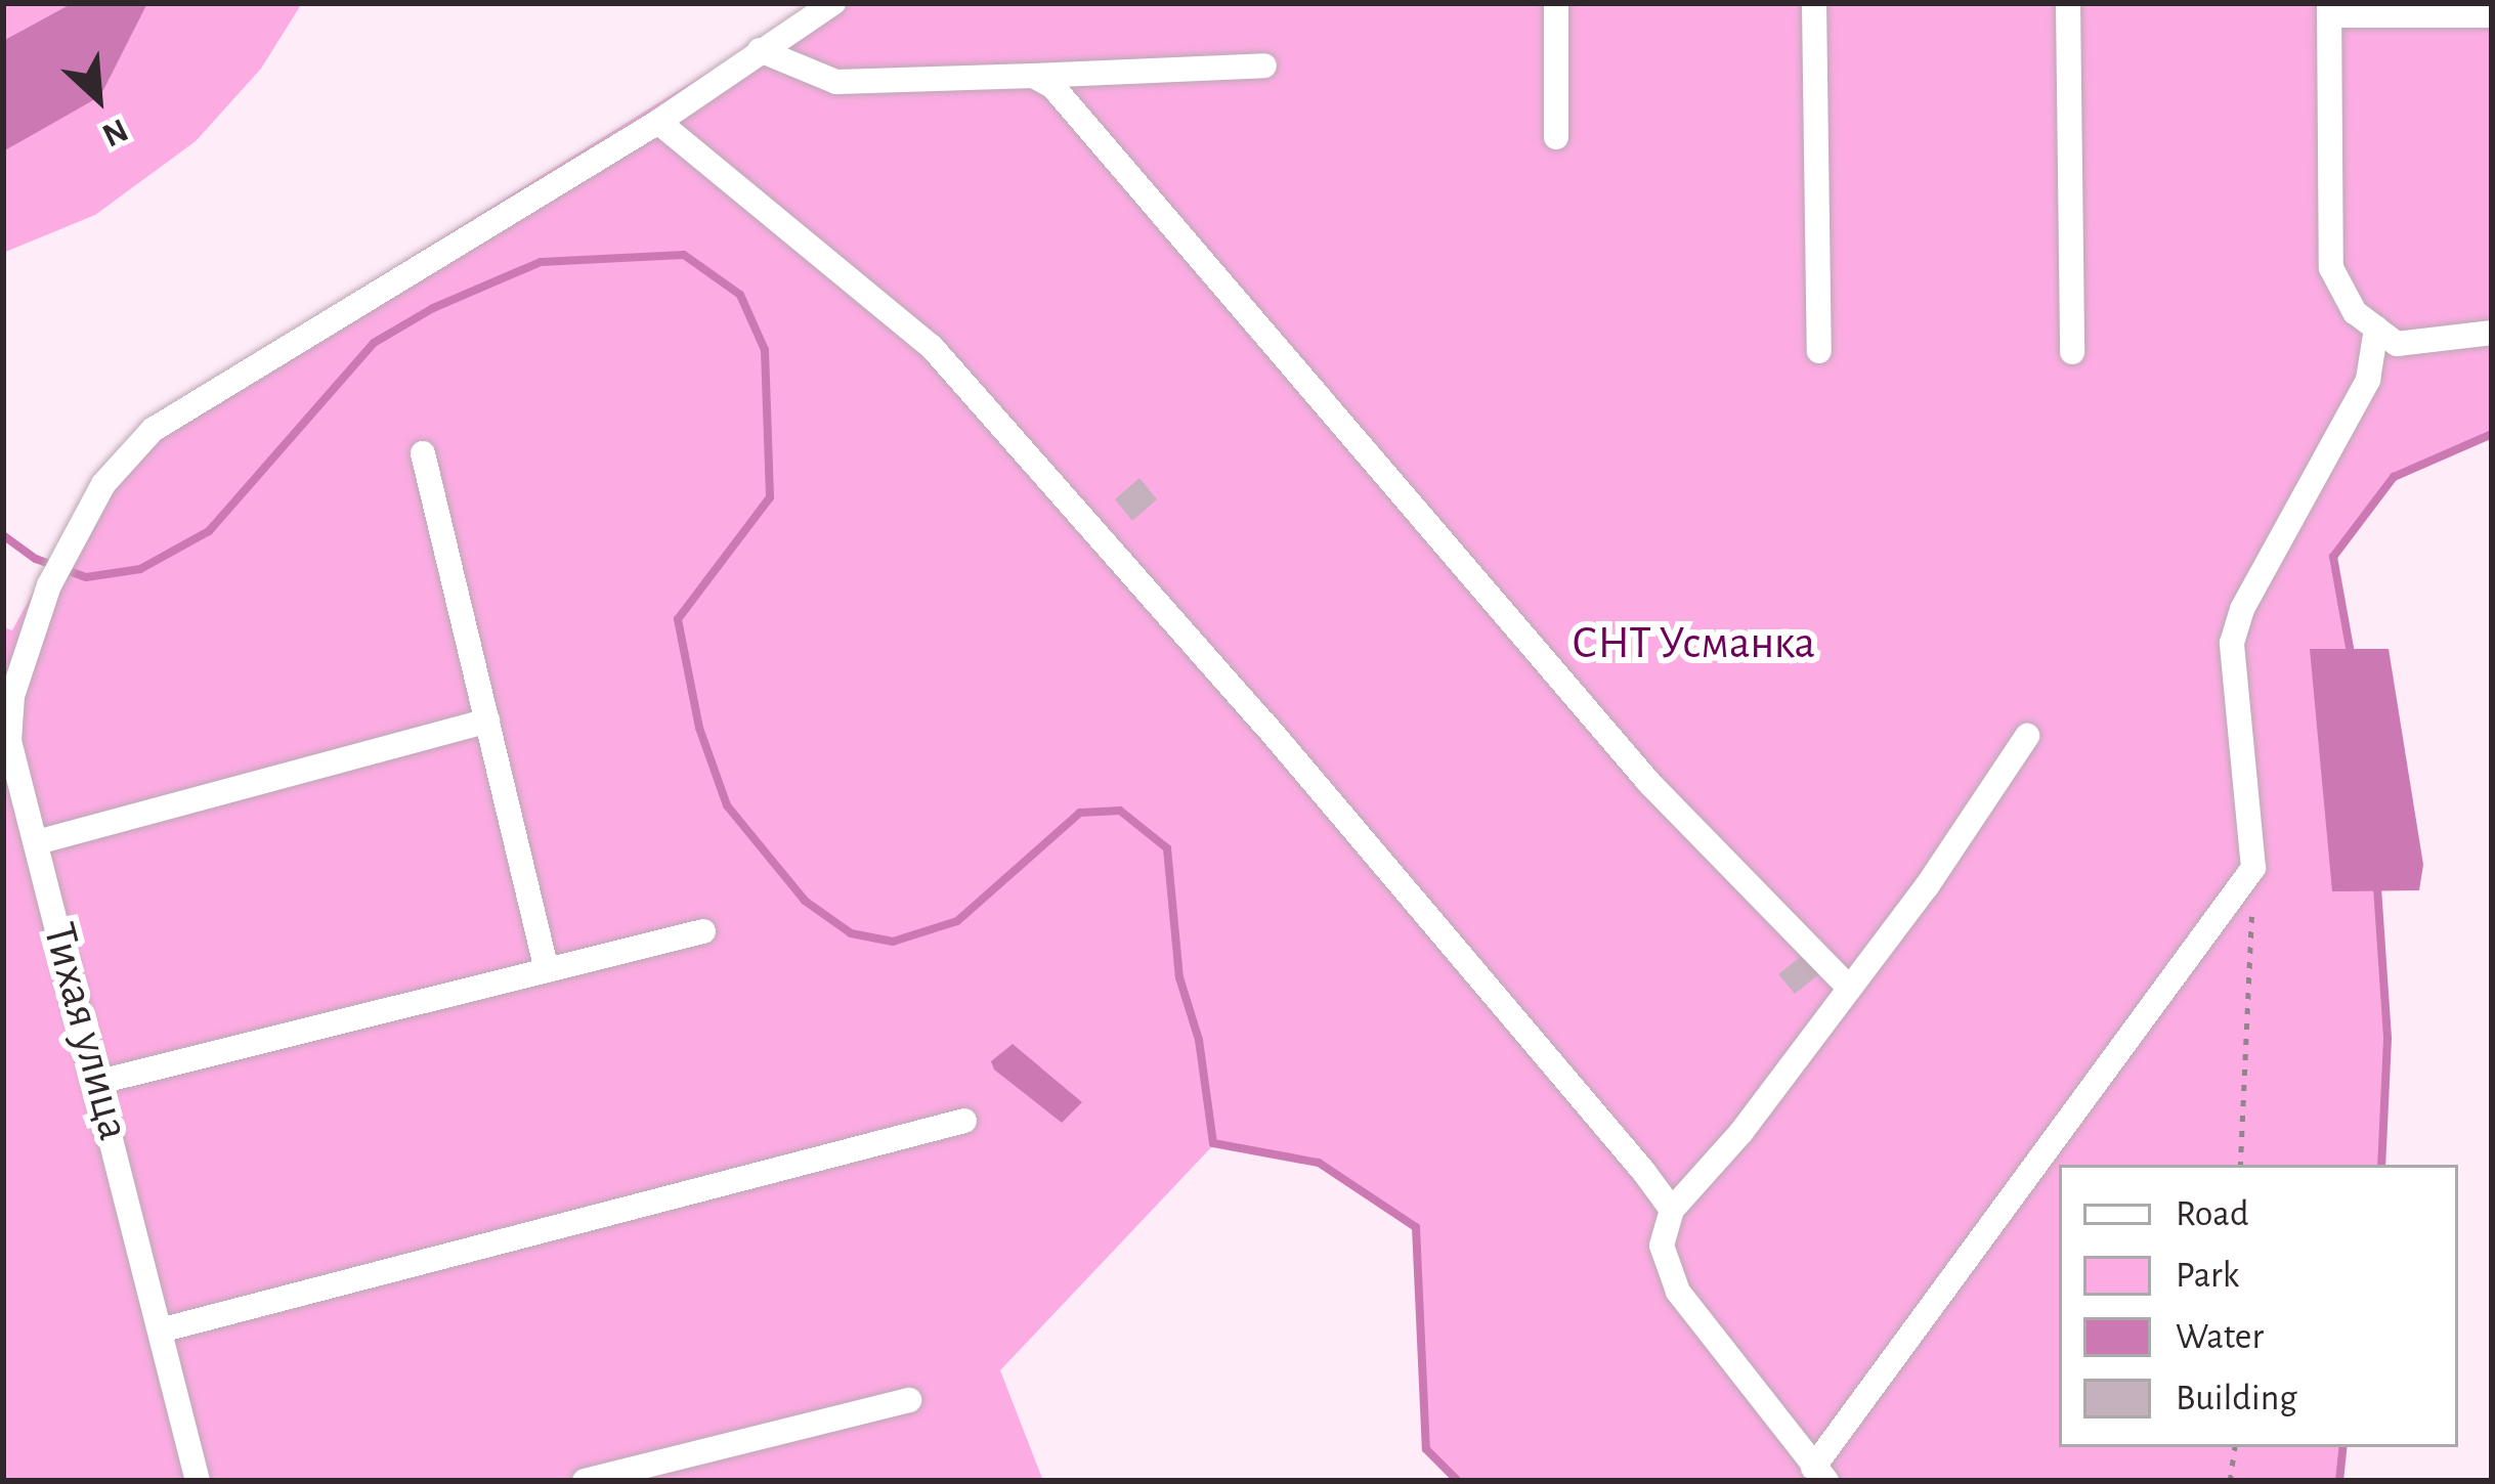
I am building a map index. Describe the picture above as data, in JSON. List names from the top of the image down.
{
  "streets": {
    "street": ["Тихая улица"]
  },
  "parks": ["СНТ Усманка"],
  "legend": [
    "Road",
    "Park",
    "Water",
    "Building"
  ],
  "north": "bottom right"
}
